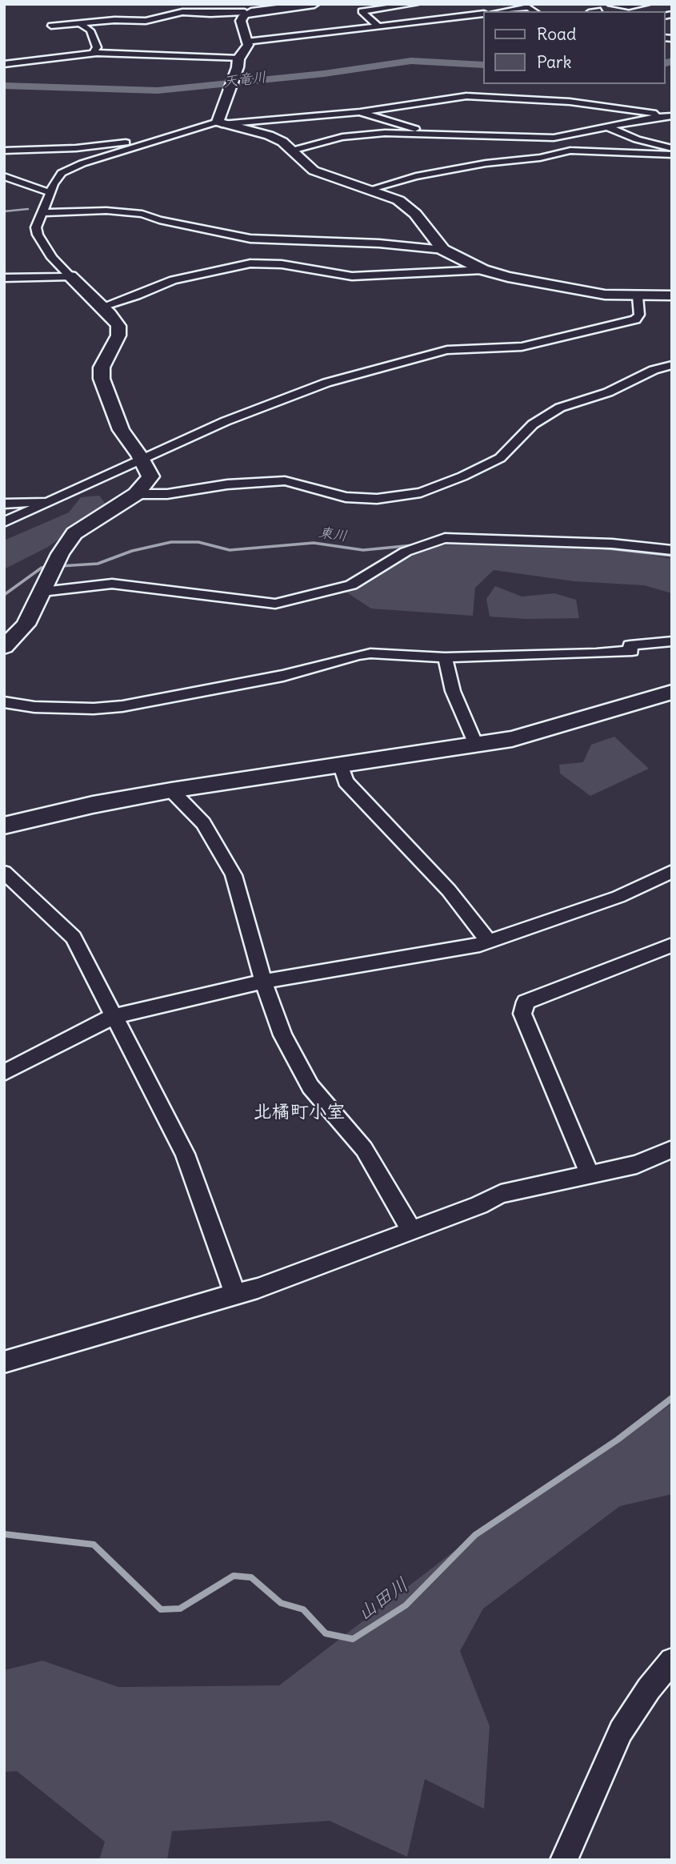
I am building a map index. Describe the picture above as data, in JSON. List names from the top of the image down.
{
  "districts": ["北橘町小室"],
  "water": ["天竜川", "東川", "山田川"],
  "legend": ["Road", "Park"]
}
